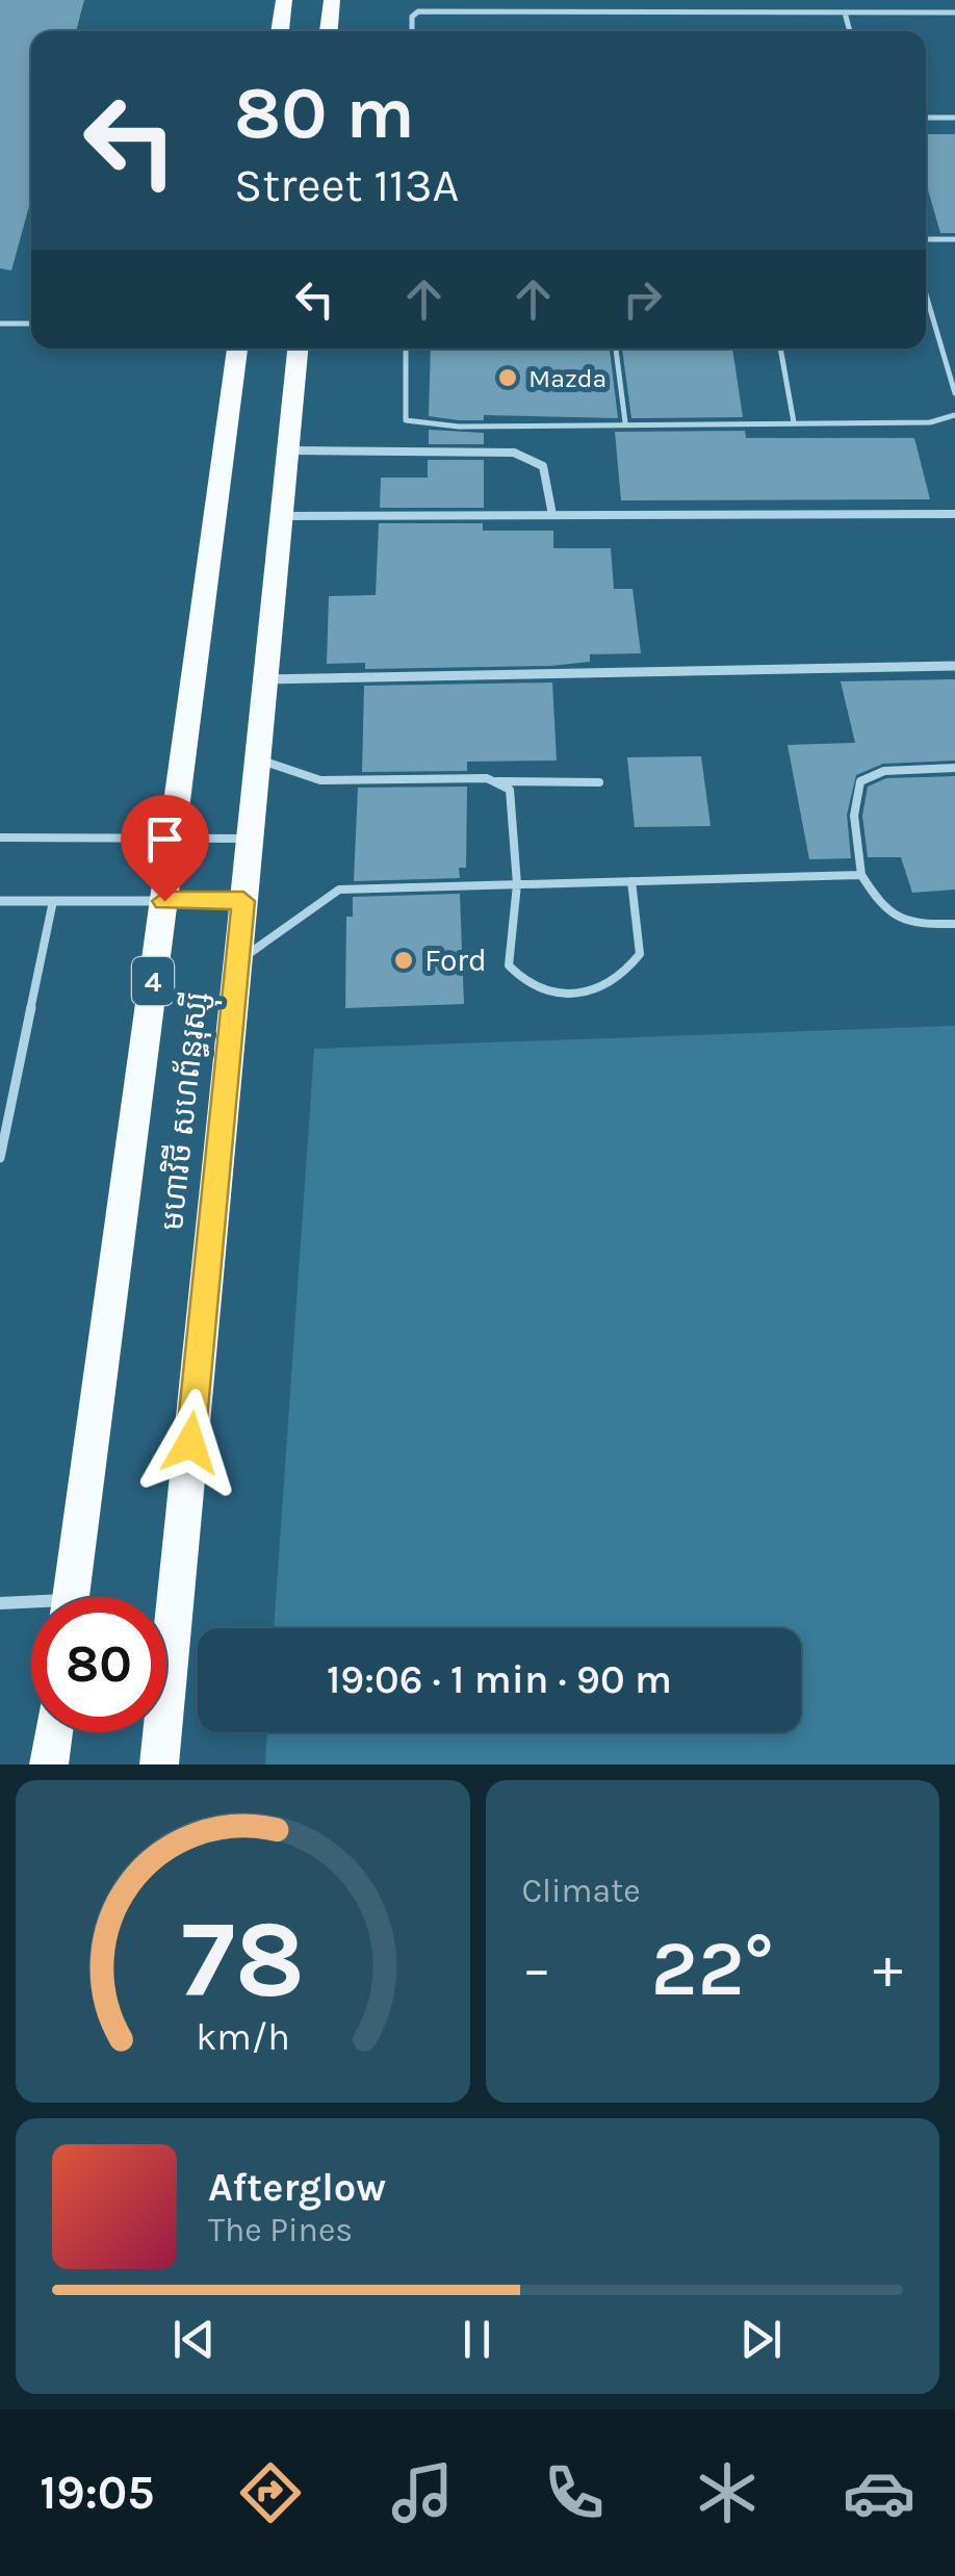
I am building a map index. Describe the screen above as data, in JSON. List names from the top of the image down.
{
  "streets": {
    "highway": ["4", "មហាវិថី សហព័ន្ធរុស្ស៊ី"]
  },
  "places": ["Mazda", "Ford"],
  "page": {
    "turn": ["80 m", "Street 113A"],
    "limit": "80",
    "trip": "19:06 · 1 min · 90 m",
    "tile": "Climate",
    "heat": ["−", "22°", "+"],
    "song": ["Afterglow", "The Pines"],
    "tabs": "19:05",
    "gauge": ["78", "km/h"]
  }
}
